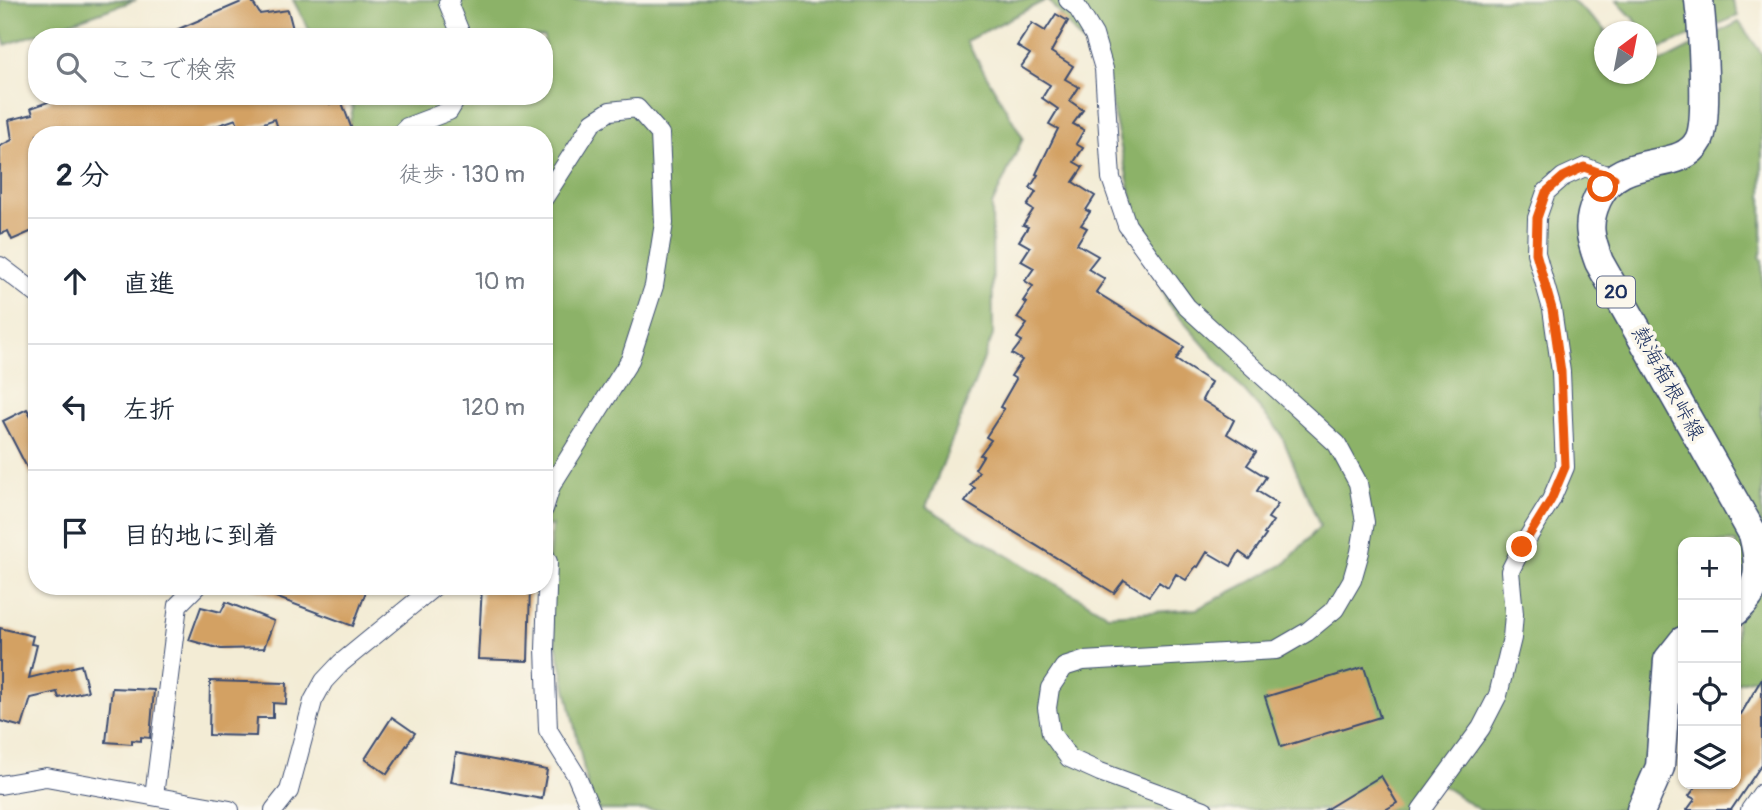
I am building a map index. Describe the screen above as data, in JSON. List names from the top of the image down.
{
  "streets": {
    "main road": ["20", "熱海箱根峠線"]
  },
  "north": "top right",
  "page": {
    "search": "ここで検索",
    "heading": ["2 分", "徒歩 · 130 m"],
    "list": [
      ["直進", "10 m"],
      ["左折", "120 m"],
      "目的地に到着"
    ],
    "map_buttons": ["+", "−"]
  }
}
